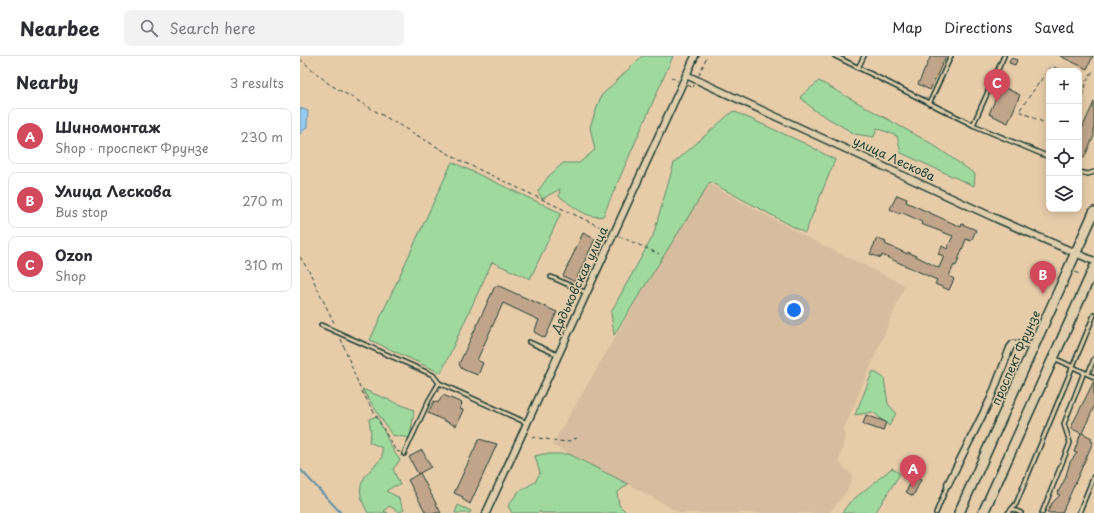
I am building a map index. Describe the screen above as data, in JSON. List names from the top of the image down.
{
  "streets": {
    "main road": ["проспект Фрунзе"],
    "street": ["улица Лескова", "Дядьковская улица"]
  },
  "crossings": [
    ["улица Лескова", "Дядьковская улица"],
    ["улица Лескова", "проспект Фрунзе"]
  ],
  "page": {
    "header": "Nearbee",
    "search": "Search here",
    "nav": ["Map", "Directions", "Saved"],
    "heading": ["Nearby", "3 results"],
    "map_buttons": ["+", "−"],
    "pins": ["C", "B", "A"],
    "list": [
      {
        "mark": "A",
        "name": "Шиномонтаж",
        "note": "Shop · проспект Фрунзе",
        "value": "230 m"
      },
      {
        "mark": "B",
        "name": "Улица Лескова",
        "note": "Bus stop",
        "value": "270 m"
      },
      {
        "mark": "C",
        "name": "Ozon",
        "note": "Shop",
        "value": "310 m"
      }
    ]
  }
}
